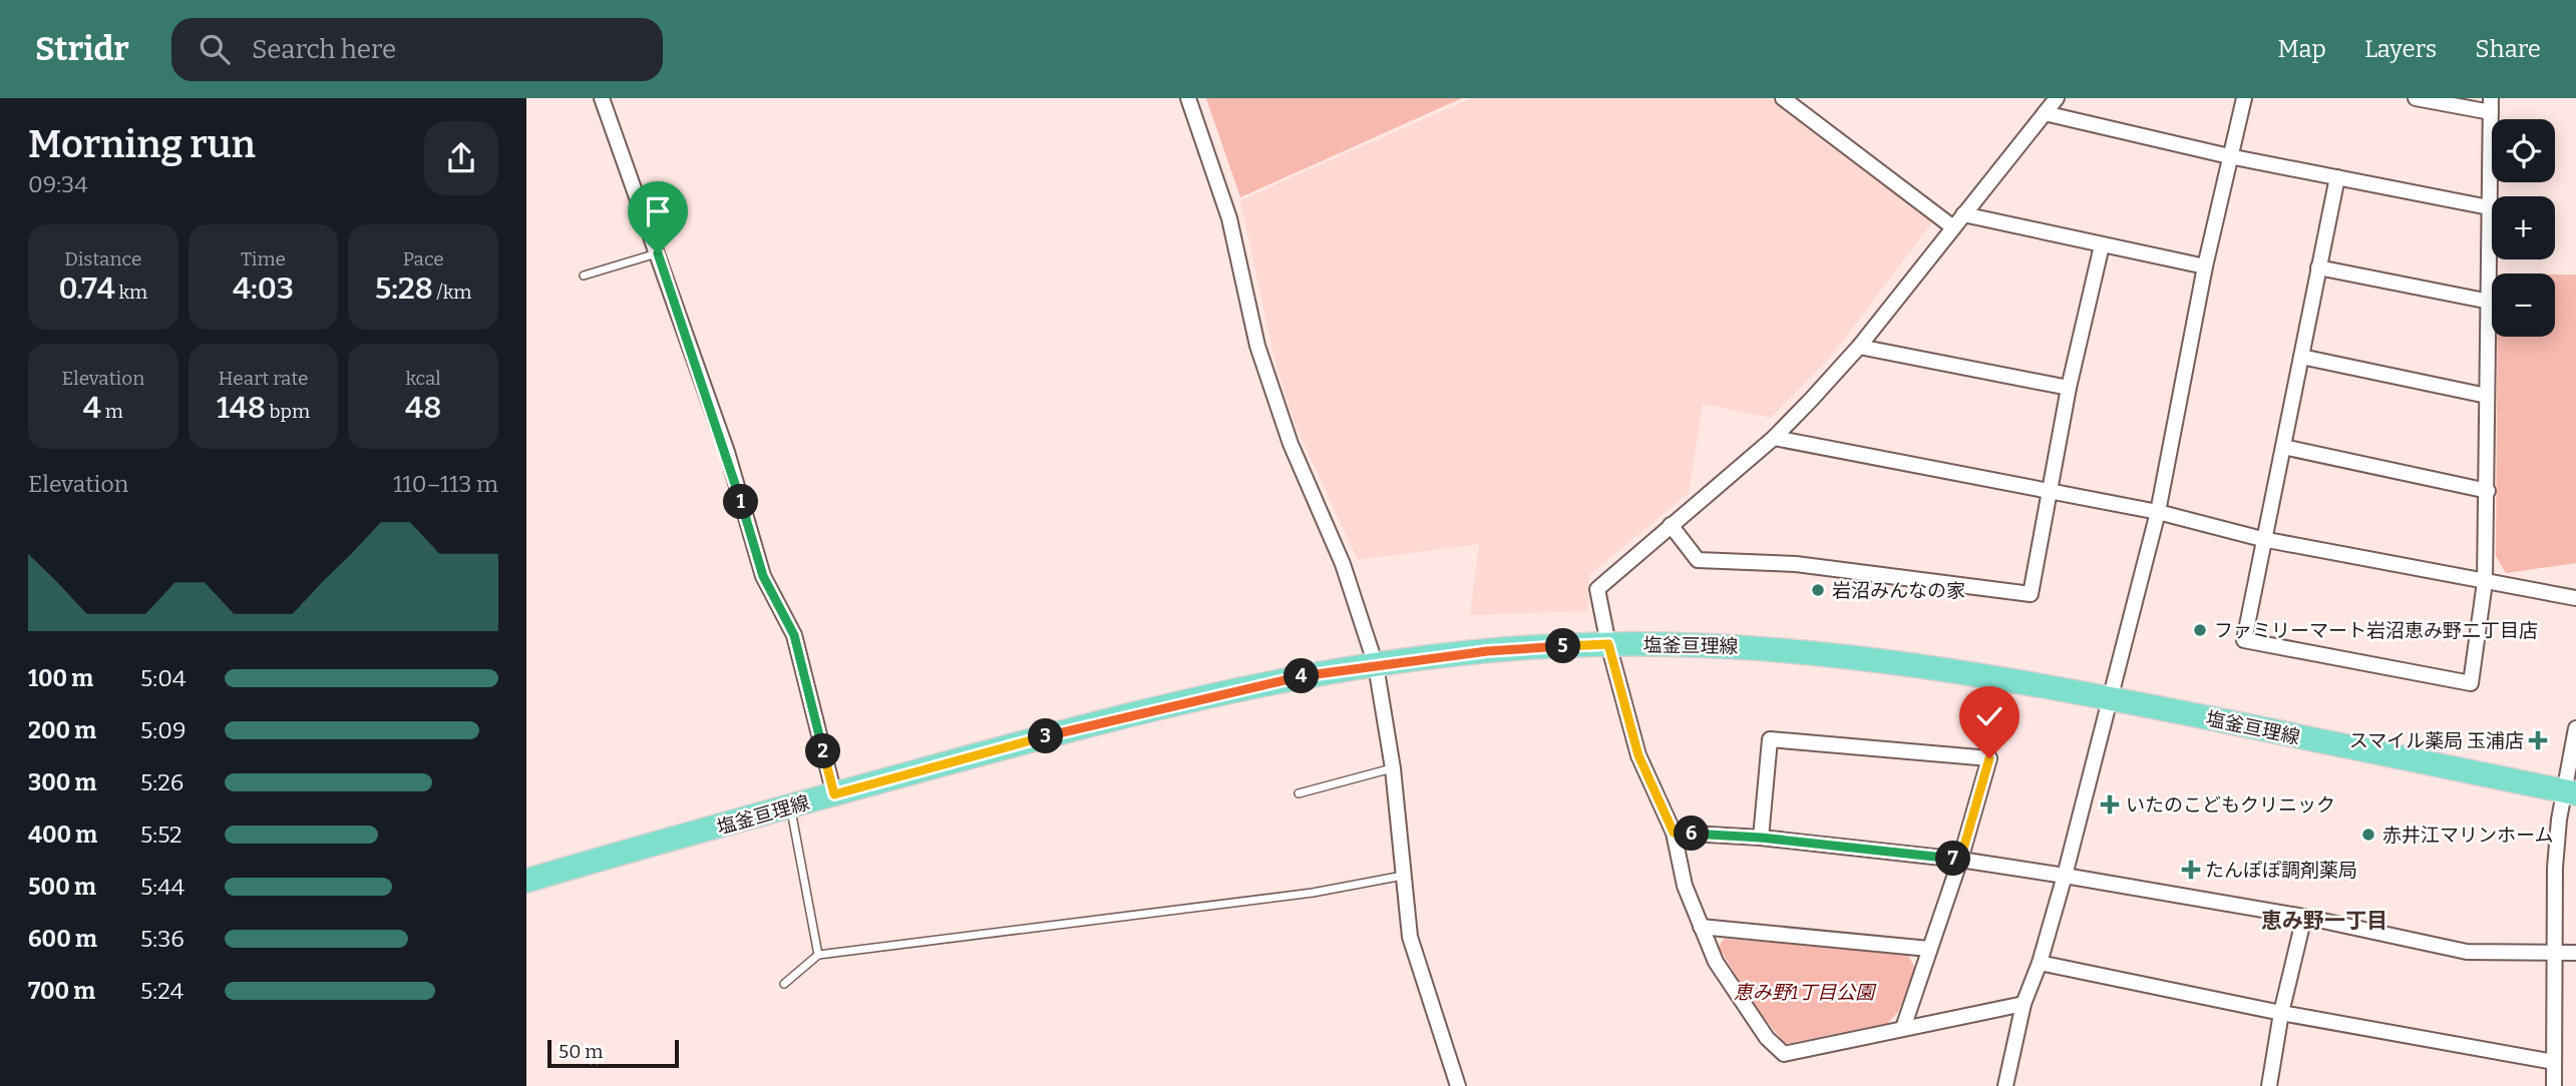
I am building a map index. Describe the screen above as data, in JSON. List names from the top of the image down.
{
  "streets": {
    "main road": ["塩釜亘理線"]
  },
  "districts": ["恵み野一丁目"],
  "parks": ["恵み野1丁目公園"],
  "places": {
    "other": ["岩沼みんなの家", "ファミリーマート岩沼恵み野二丁目店", "赤井江マリンホーム"],
    "health": ["スマイル薬局 玉浦店", "いたのこどもクリニック", "たんぽぽ調剤薬局"]
  },
  "scale_bar": "50 m",
  "page": {
    "header": "Stridr",
    "search": "Search here",
    "nav": ["Map", "Layers", "Share"],
    "heading": ["Morning run", "09:34"],
    "map_buttons": ["+", "−"],
    "stats": [
      ["Distance", "0.74 km"],
      ["Time", "4:03"],
      ["Pace", "5:28 /km"],
      ["Elevation", "4 m"],
      ["Heart rate", "148 bpm"],
      ["kcal", "48"]
    ],
    "chart": ["Elevation", "110–113 m"],
    "pins": [
      "1",
      "5",
      "4",
      "3",
      "2",
      "6",
      "7"
    ],
    "list": [
      {
        "name": "100 m",
        "note": "5:04"
      },
      {
        "name": "200 m",
        "note": "5:09"
      },
      {
        "name": "300 m",
        "note": "5:26"
      },
      {
        "name": "400 m",
        "note": "5:52"
      },
      {
        "name": "500 m",
        "note": "5:44"
      },
      {
        "name": "600 m",
        "note": "5:36"
      },
      {
        "name": "700 m",
        "note": "5:24"
      }
    ],
    "scale": "50 m"
  }
}
